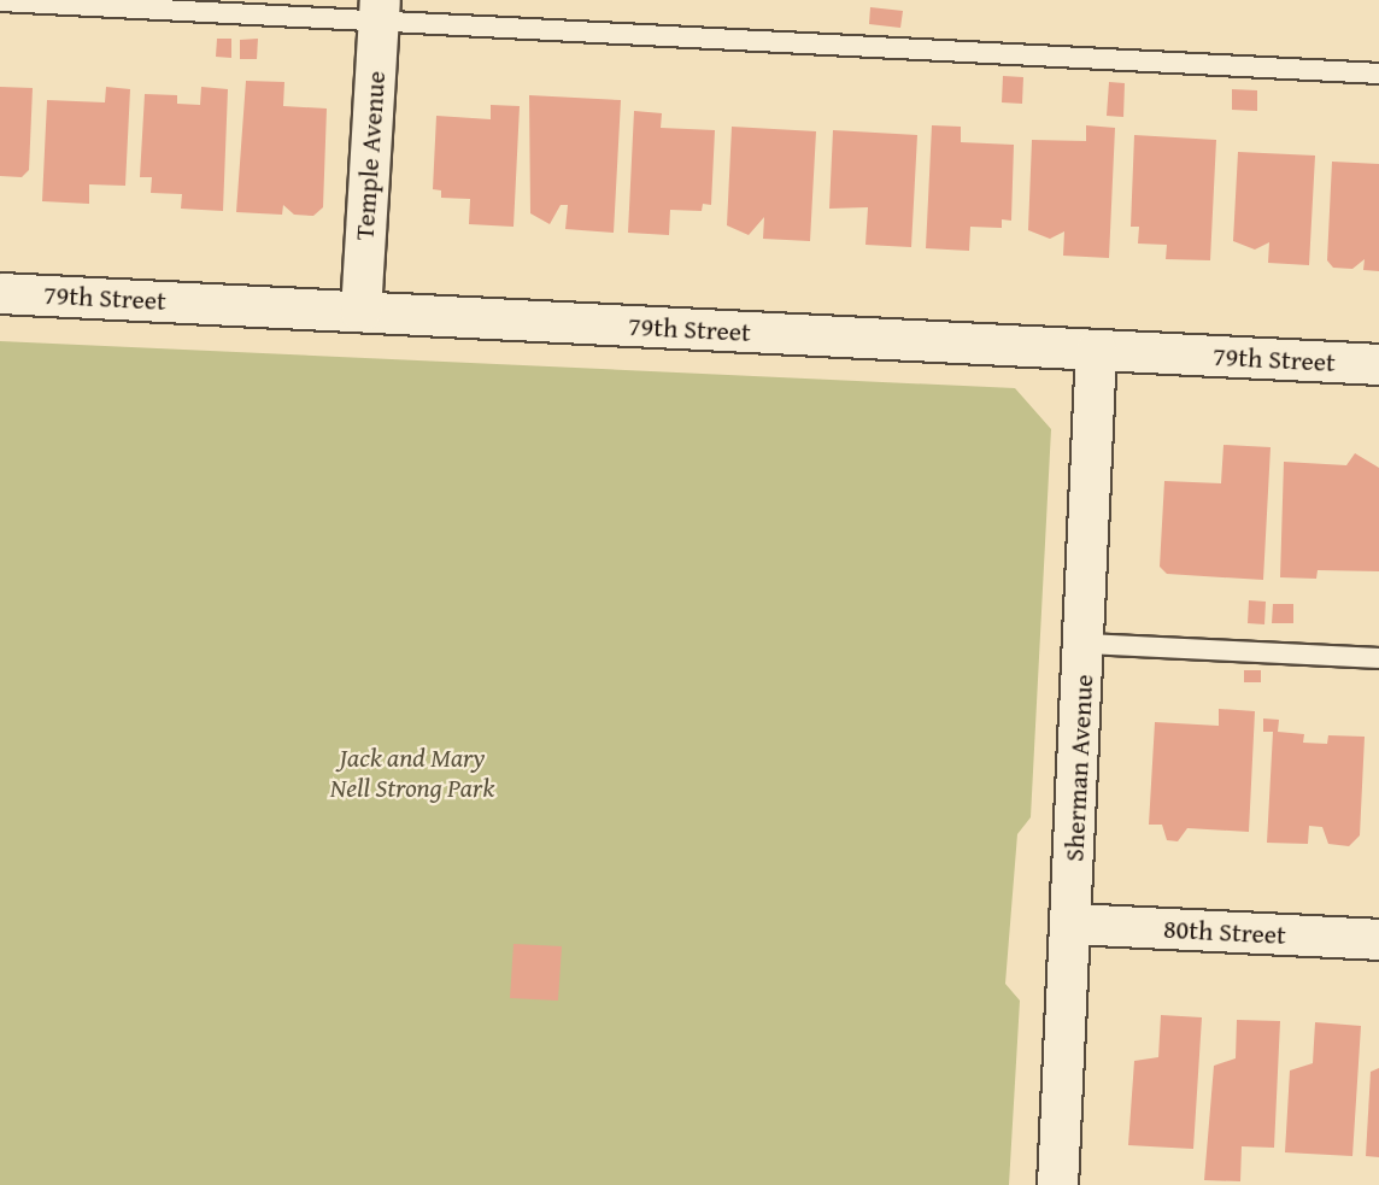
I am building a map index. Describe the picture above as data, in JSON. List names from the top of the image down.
{
  "streets": {
    "street": [
      "Temple Avenue",
      "79th Street",
      "Sherman Avenue",
      "80th Street"
    ]
  },
  "crossings": [
    ["Temple Avenue", "79th Street"],
    ["79th Street", "Sherman Avenue"],
    ["Sherman Avenue", "80th Street"]
  ],
  "parks": ["Jack and Mary Nell Strong Park"]
}
